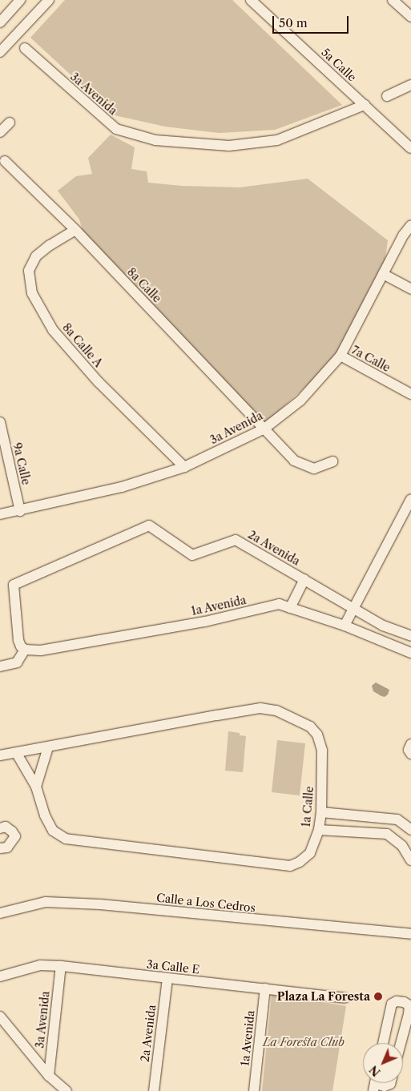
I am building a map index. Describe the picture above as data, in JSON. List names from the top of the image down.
{
  "streets": {
    "street": [
      "5a Calle",
      "3a Avenida",
      "8a Calle",
      "8a Calle A",
      "7a Calle",
      "9a Calle",
      "2a Avenida",
      "1a Avenida",
      "1a Calle",
      "Calle a Los Cedros",
      "3a Calle E"
    ]
  },
  "crossings": [
    ["5a Calle", "3a Avenida"],
    ["3a Avenida", "8a Calle"],
    ["3a Avenida", "8a Calle A"],
    ["3a Avenida", "7a Calle"],
    ["3a Avenida", "9a Calle"],
    ["3a Avenida", "3a Calle E"],
    ["8a Calle", "8a Calle A"],
    ["2a Avenida", "1a Avenida"],
    ["2a Avenida", "3a Calle E"],
    ["1a Avenida", "3a Calle E"]
  ],
  "parks": ["La Foresta Club"],
  "places": ["Plaza La Foresta"],
  "scale_bar": "50 m",
  "north": "bottom left"
}
